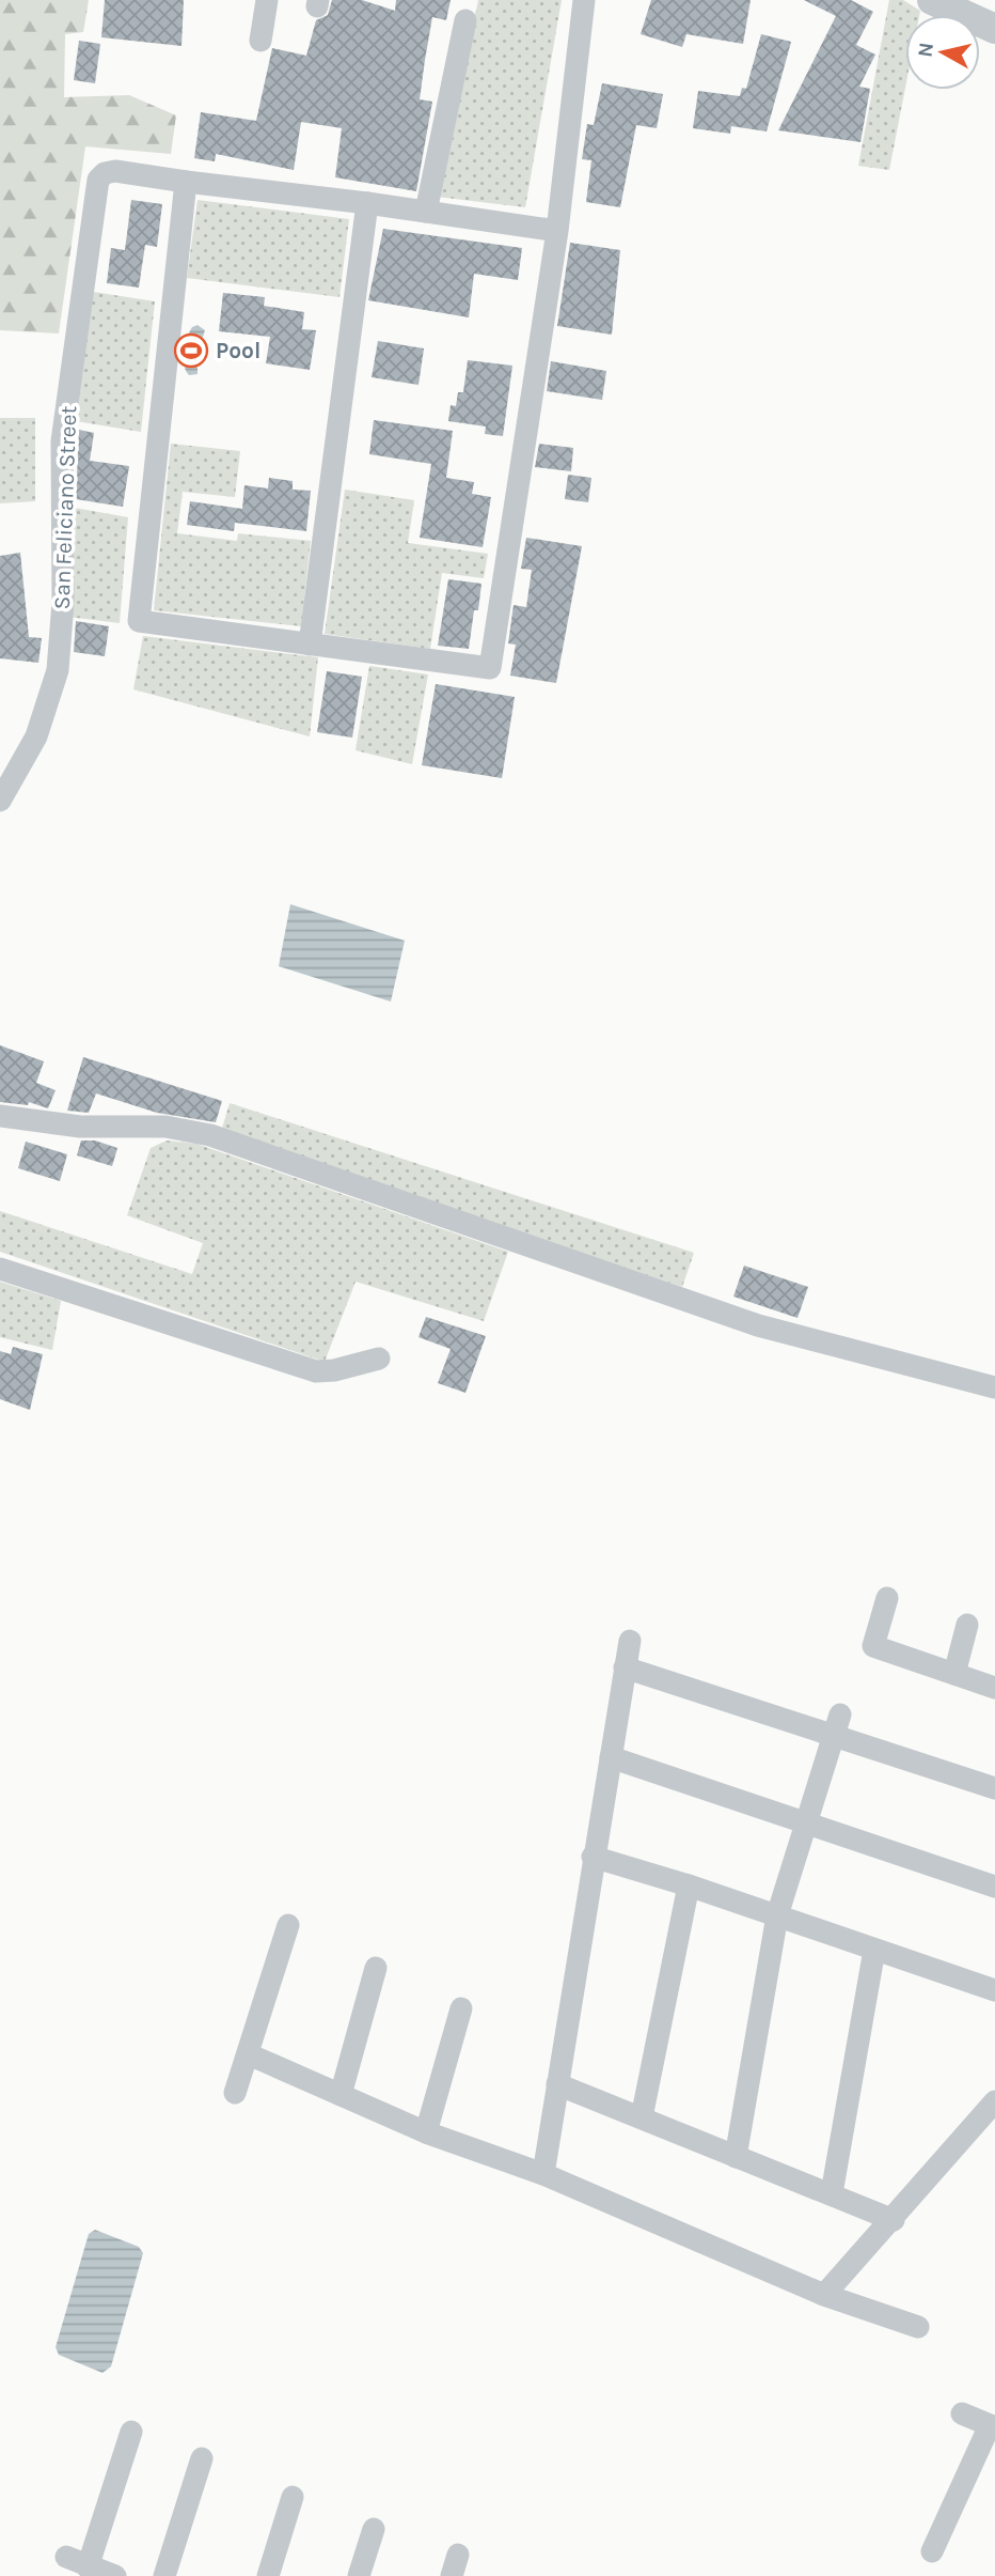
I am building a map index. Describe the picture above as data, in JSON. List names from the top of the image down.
{
  "streets": {
    "street": ["San Feliciano Street"]
  },
  "places": {
    "sports": ["Pool"]
  },
  "north": "left"
}
